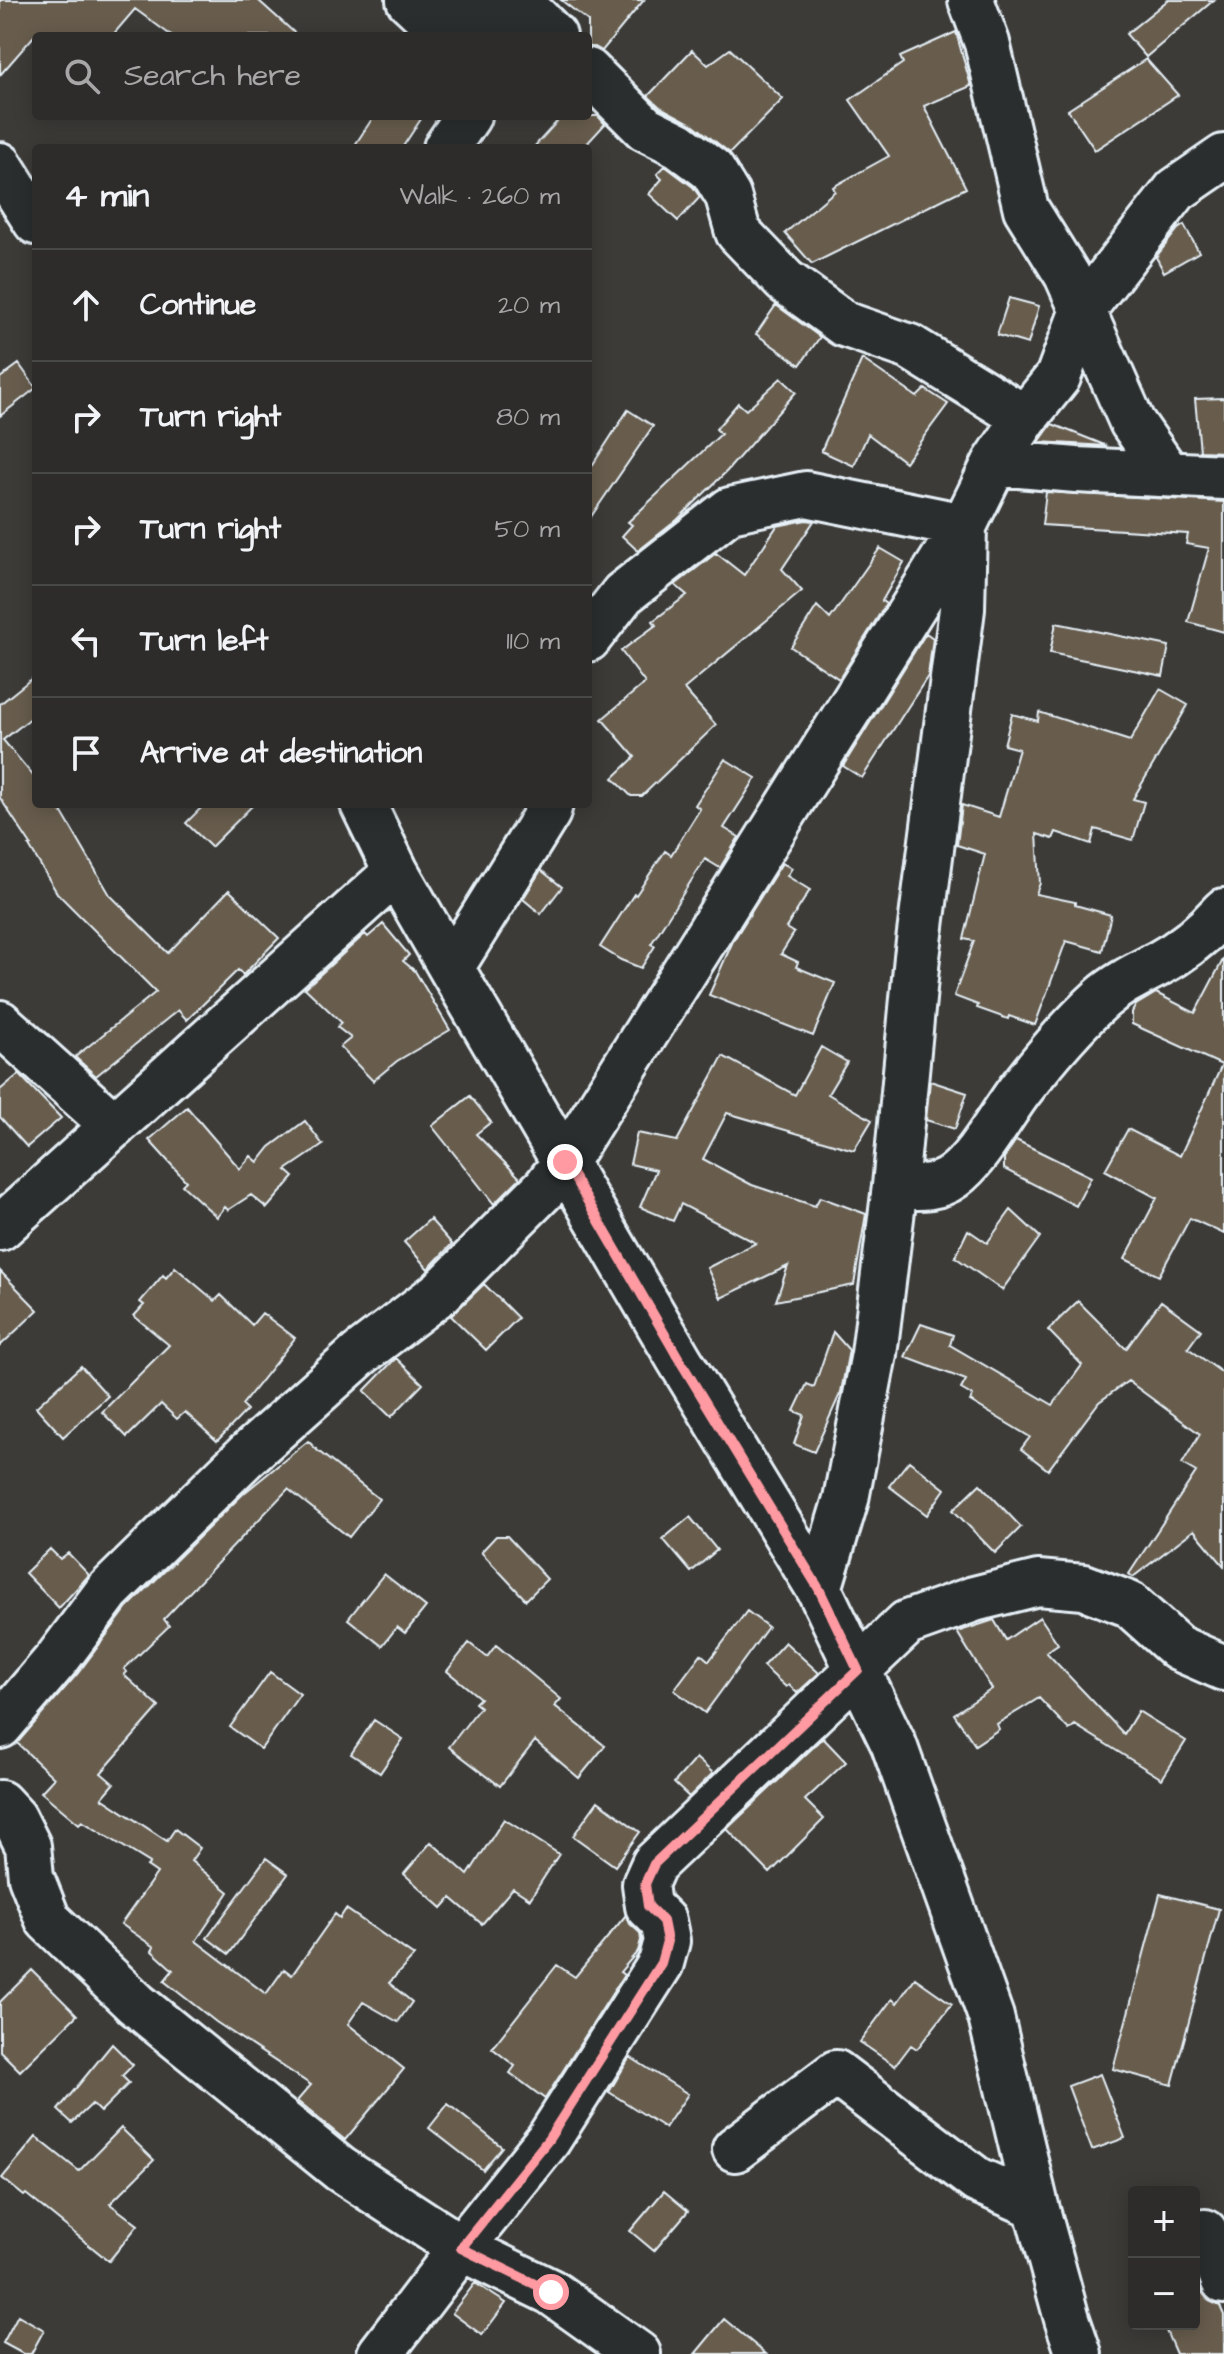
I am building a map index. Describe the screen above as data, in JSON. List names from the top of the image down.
{
  "page": {
    "search": "Search here",
    "heading": ["4 min", "Walk · 260 m"],
    "list": [
      ["Continue", "20 m"],
      ["Turn right", "80 m"],
      ["Turn right", "50 m"],
      ["Turn left", "110 m"],
      "Arrive at destination"
    ],
    "map_buttons": ["+", "−"]
  }
}
